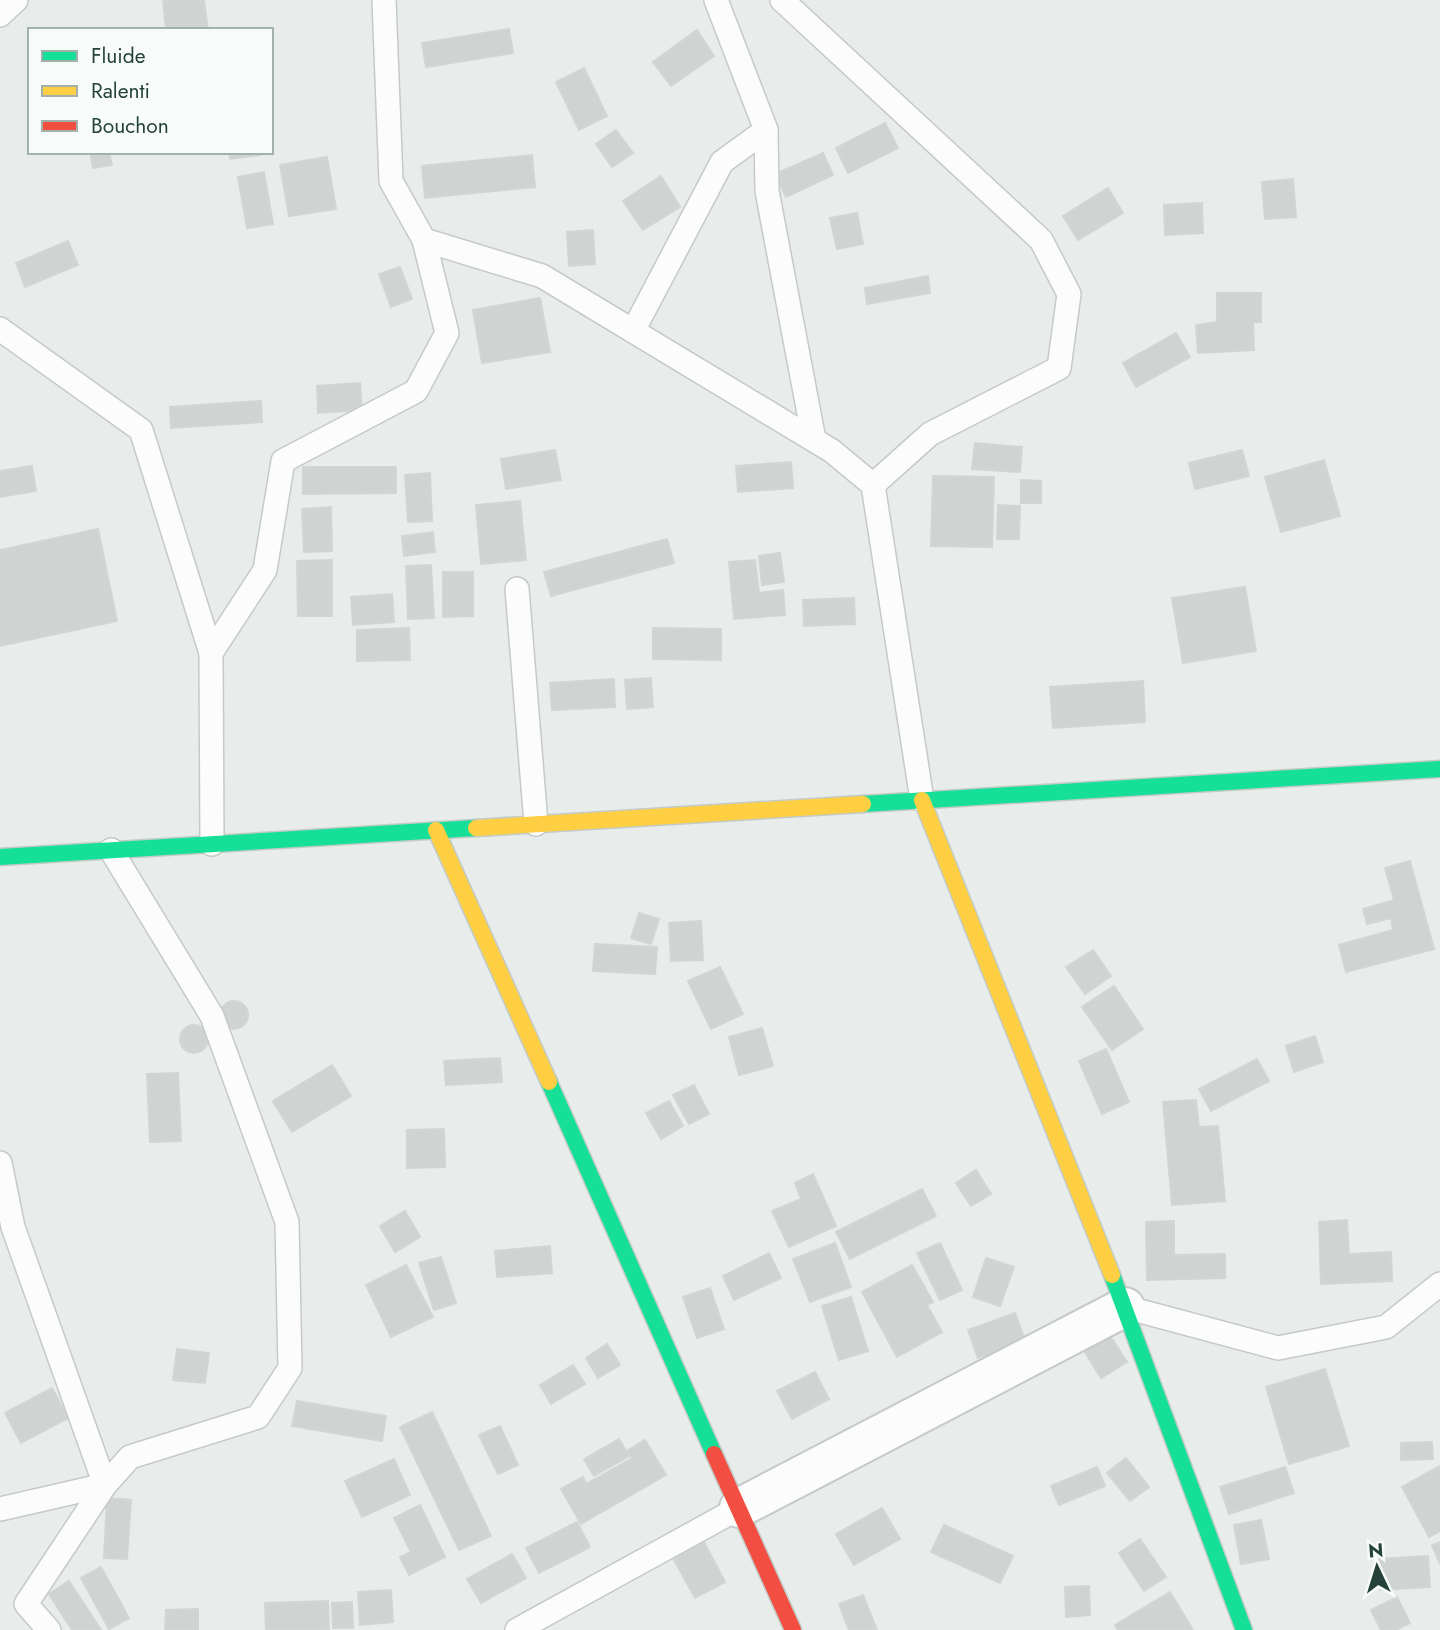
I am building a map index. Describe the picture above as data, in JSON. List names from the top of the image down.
{
  "legend": ["Fluide", "Ralenti", "Bouchon"],
  "north": "top"
}
